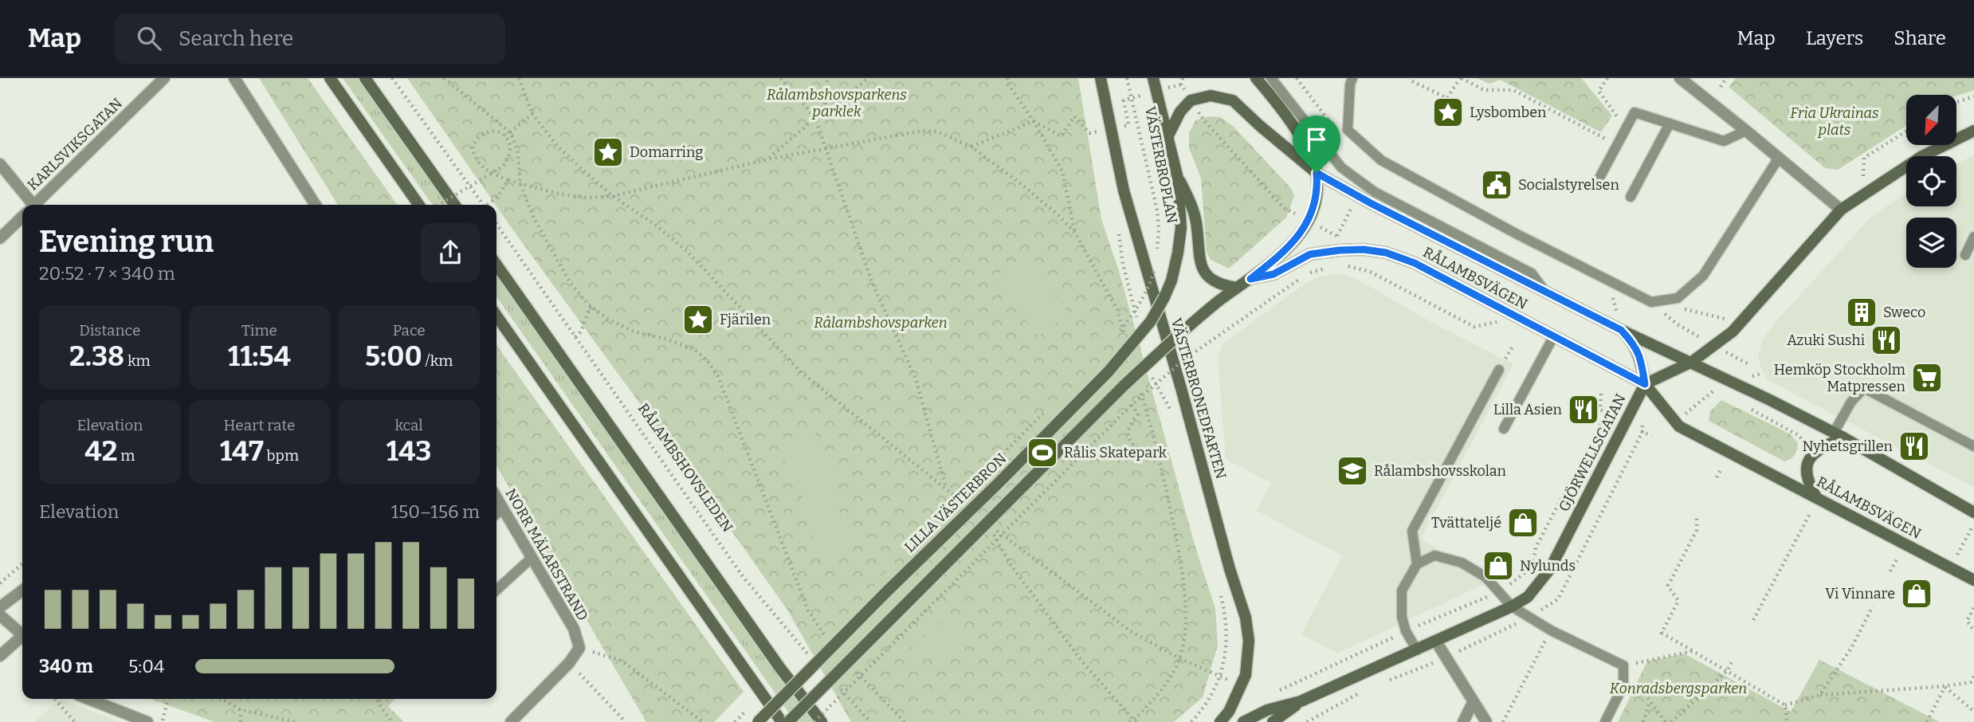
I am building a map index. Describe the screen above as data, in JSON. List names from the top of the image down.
{
  "streets": {
    "street": [
      "KARLSVIKSGATAN",
      "VÄSTERBROPLAN",
      "RÅLAMBSVÄGEN",
      "VÄSTERBRONEDFARTEN",
      "GJÖRWELLSGATAN",
      "LILLA VÄSTERBRON",
      "NORR MÄLARSTRAND"
    ],
    "path": ["RÅLAMBSHOVSLEDEN"]
  },
  "crossings": [
    ["VÄSTERBROPLAN", "RÅLAMBSVÄGEN"],
    ["VÄSTERBROPLAN", "LILLA VÄSTERBRON"],
    ["RÅLAMBSVÄGEN", "GJÖRWELLSGATAN"]
  ],
  "parks": [
    "Rålambshovsparkens parklek",
    "Fria Ukrainas plats",
    "Rålambshovsparken",
    "Konradsbergsparken"
  ],
  "places": {
    "place": ["Lysbomben", "Domarring", "Fjärilen"],
    "public building": ["Socialstyrelsen"],
    "building": ["Sweco"],
    "restaurant": ["Azuki Sushi", "Lilla Asien", "Nyhetsgrillen"],
    "supermarket": ["Hemköp Stockholm Matpressen"],
    "sports": ["Rålis Skatepark"],
    "school or university": ["Rålambshovsskolan"],
    "shop": ["Tvättateljé", "Nylunds", "Vi Vinnare"]
  },
  "north": "bottom left",
  "page": {
    "header": "Map",
    "search": "Search here",
    "nav": ["Map", "Layers", "Share"],
    "heading": ["Evening run", "20:52 · 7 × 340 m"],
    "stats": [
      ["Distance", "2.38 km"],
      ["Time", "11:54"],
      ["Pace", "5:00 /km"],
      ["Elevation", "42 m"],
      ["Heart rate", "147 bpm"],
      ["kcal", "143"]
    ],
    "chart": ["Elevation", "150–156 m"],
    "list": [
      {
        "name": "340 m",
        "note": "5:04"
      }
    ]
  }
}
